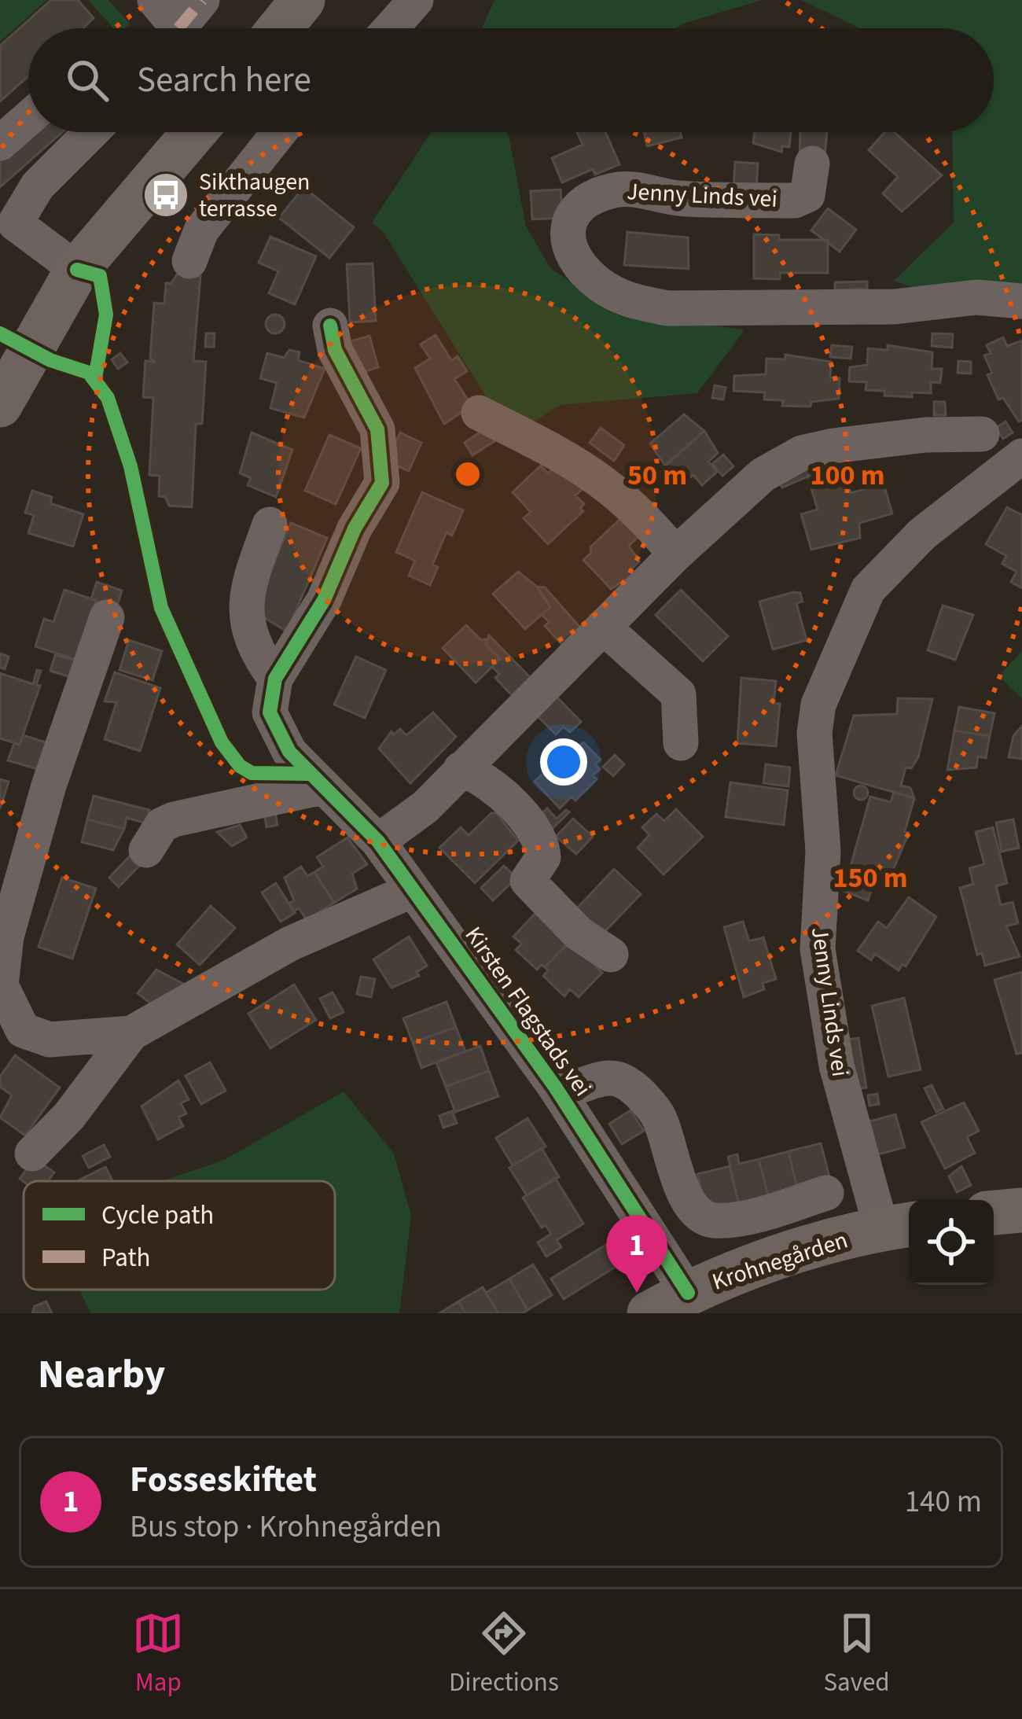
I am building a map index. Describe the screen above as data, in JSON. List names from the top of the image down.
{
  "streets": {
    "main road": ["Krohnegården"],
    "street": ["Jenny Linds vei", "Kirsten Flagstads vei"]
  },
  "crossings": [
    ["Jenny Linds vei", "Krohnegården"],
    ["Kirsten Flagstads vei", "Krohnegården"]
  ],
  "places": {
    "bus stop": ["Sikthaugen terrasse"]
  },
  "legend": ["Cycle path", "Path"],
  "page": {
    "search": "Search here",
    "pins": "1",
    "heading": "Nearby",
    "list": [
      {
        "mark": "1",
        "name": "Fosseskiftet",
        "note": "Bus stop · Krohnegården",
        "value": "140 m"
      }
    ],
    "nav": ["Map", "Directions", "Saved"]
  },
  "rings": ["50 m", "100 m", "150 m"]
}
